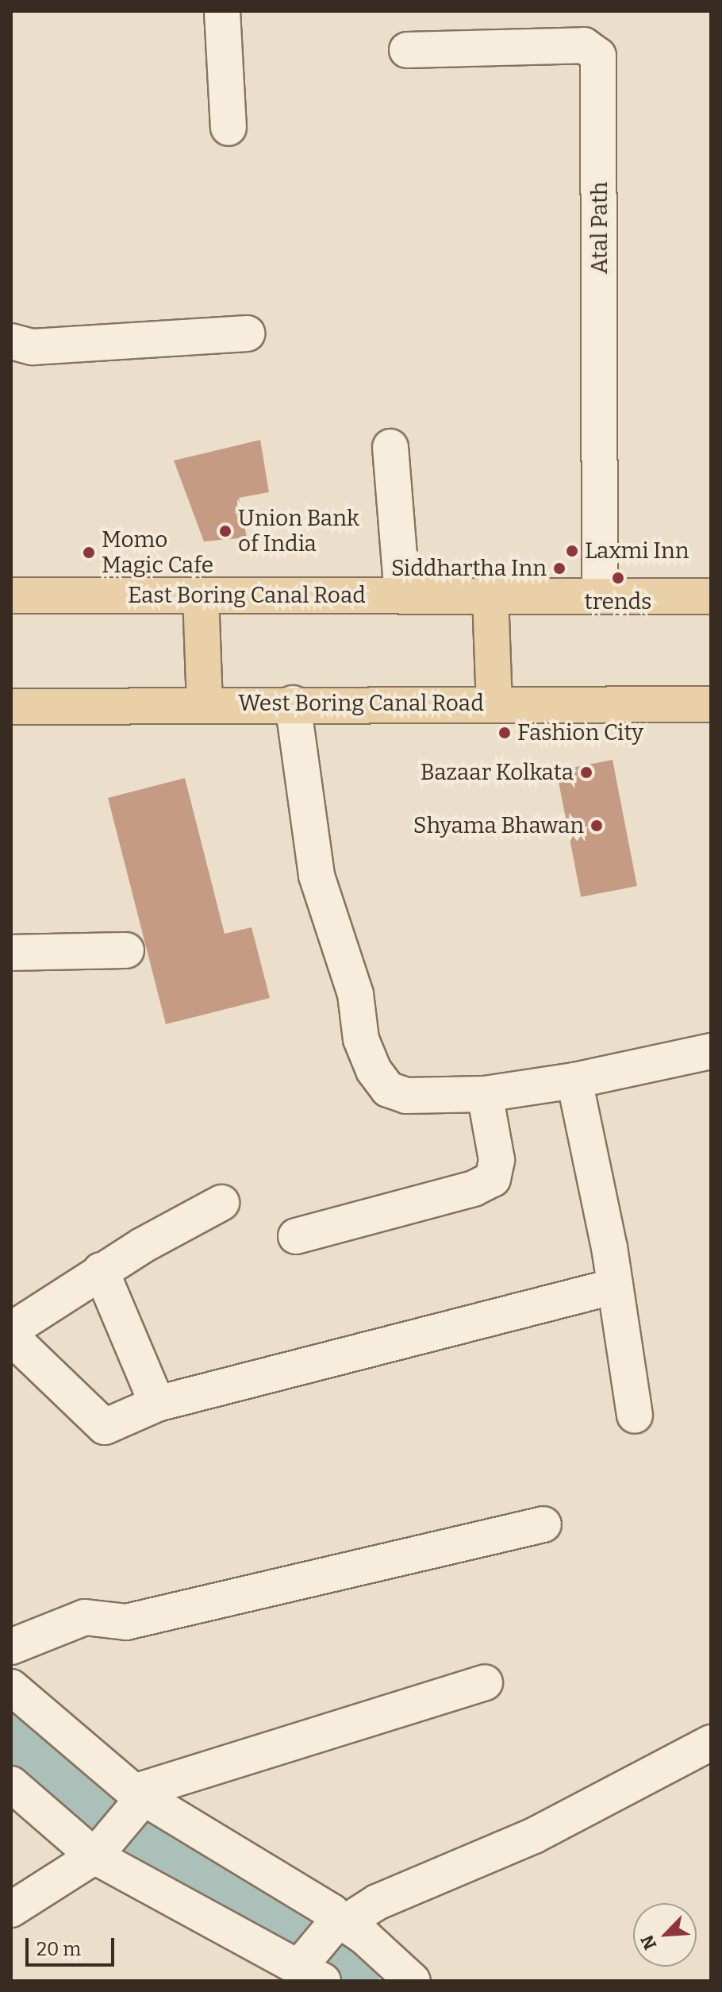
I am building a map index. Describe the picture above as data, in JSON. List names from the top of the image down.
{
  "streets": {
    "main road": ["East Boring Canal Road", "West Boring Canal Road"],
    "street": ["Atal Path"]
  },
  "crossings": [
    ["Atal Path", "East Boring Canal Road"]
  ],
  "places": [
    "Union Bank of India",
    "Laxmi Inn",
    "Momo Magic Cafe",
    "Siddhartha Inn",
    "trends",
    "Fashion City",
    "Bazaar Kolkata",
    "Shyama Bhawan"
  ],
  "scale_bar": "20 m",
  "north": "bottom left"
}
